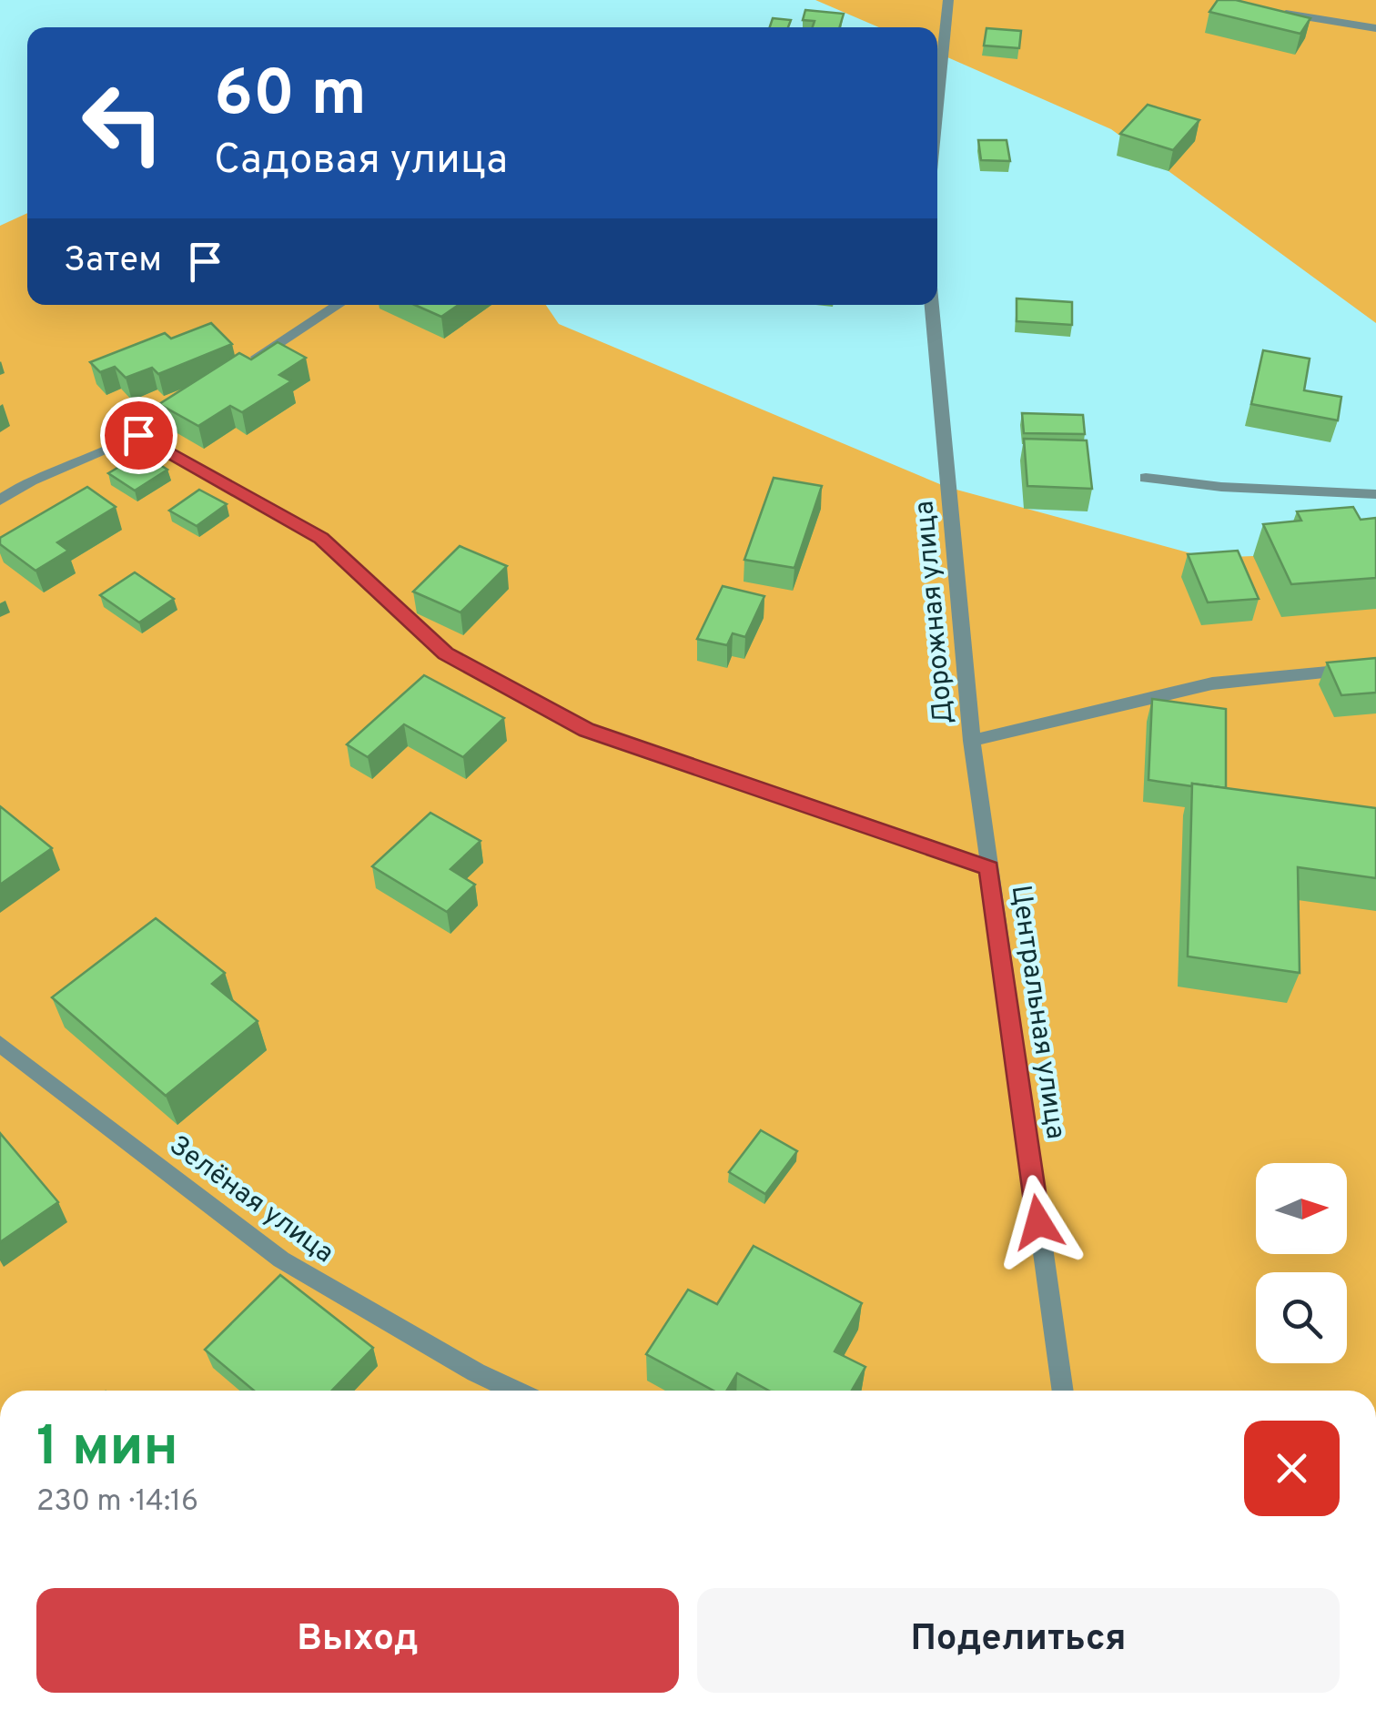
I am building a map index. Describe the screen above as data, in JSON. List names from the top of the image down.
{
  "streets": {
    "street": ["Дорожная улица", "Центральная улица", "Зелёная улица"]
  },
  "crossings": [
    ["Дорожная улица", "Центральная улица"]
  ],
  "north": "right",
  "page": {
    "turn": ["60 m", "Садовая улица"],
    "then": "Затем",
    "heading": ["1 мин", "230 m · 14:16"],
    "buttons": ["Выход", "Поделиться"]
  }
}
